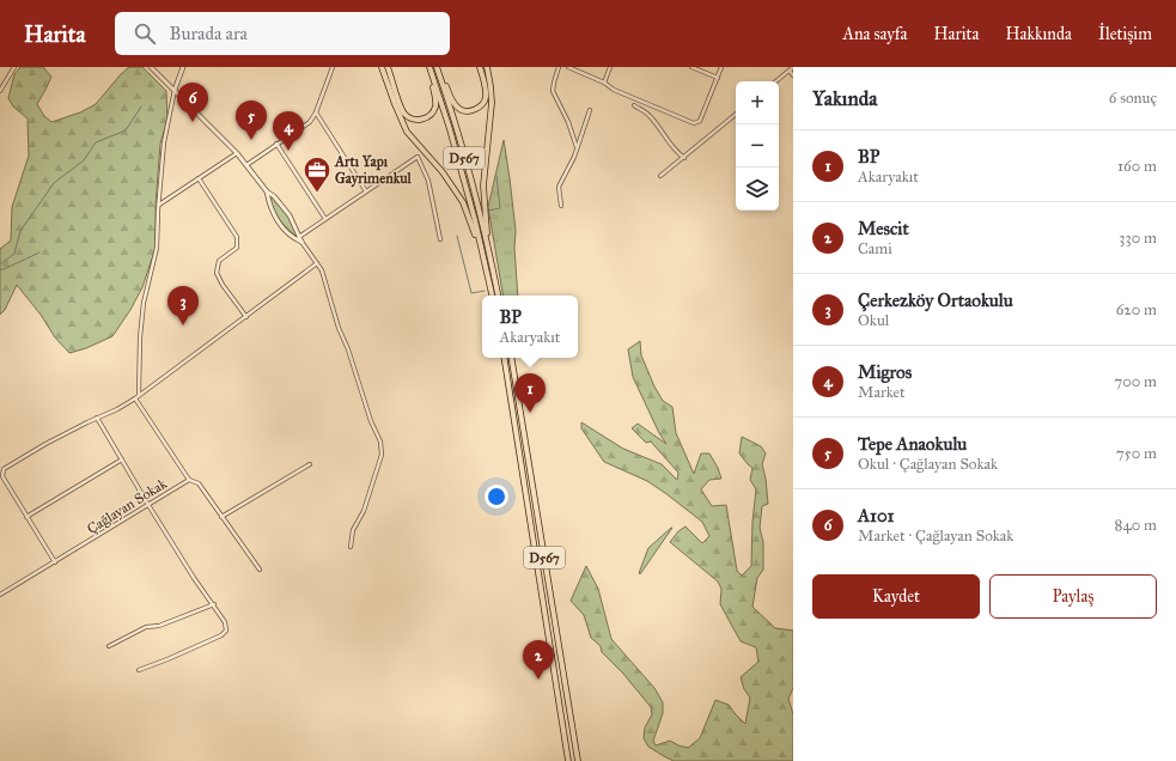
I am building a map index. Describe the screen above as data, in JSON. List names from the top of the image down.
{
  "streets": {
    "highway": ["D567"],
    "street": ["Çağlayan Sokak"]
  },
  "places": {
    "office": ["Artı Yapı Gayrimenkul"]
  },
  "page": {
    "header": "Harita",
    "search": "Burada ara",
    "nav": [
      "Ana sayfa",
      "Harita",
      "Hakkında",
      "İletişim"
    ],
    "heading": ["Yakında", "6 sonuç"],
    "map_buttons": ["+", "−"],
    "pins": [
      "6",
      "5",
      "4",
      "3",
      "1",
      "2"
    ],
    "list": [
      {
        "mark": "1",
        "name": "BP",
        "note": "Akaryakıt",
        "value": "160 m"
      },
      {
        "mark": "2",
        "name": "Mescit",
        "note": "Cami",
        "value": "330 m"
      },
      {
        "mark": "3",
        "name": "Çerkezköy Ortaokulu",
        "note": "Okul",
        "value": "620 m"
      },
      {
        "mark": "4",
        "name": "Migros",
        "note": "Market",
        "value": "700 m"
      },
      {
        "mark": "5",
        "name": "Tepe Anaokulu",
        "note": "Okul · Çağlayan Sokak",
        "value": "750 m"
      },
      {
        "mark": "6",
        "name": "A101",
        "note": "Market · Çağlayan Sokak",
        "value": "840 m"
      }
    ],
    "popup": ["BP", "Akaryakıt"],
    "buttons": ["Kaydet", "Paylaş"]
  }
}
